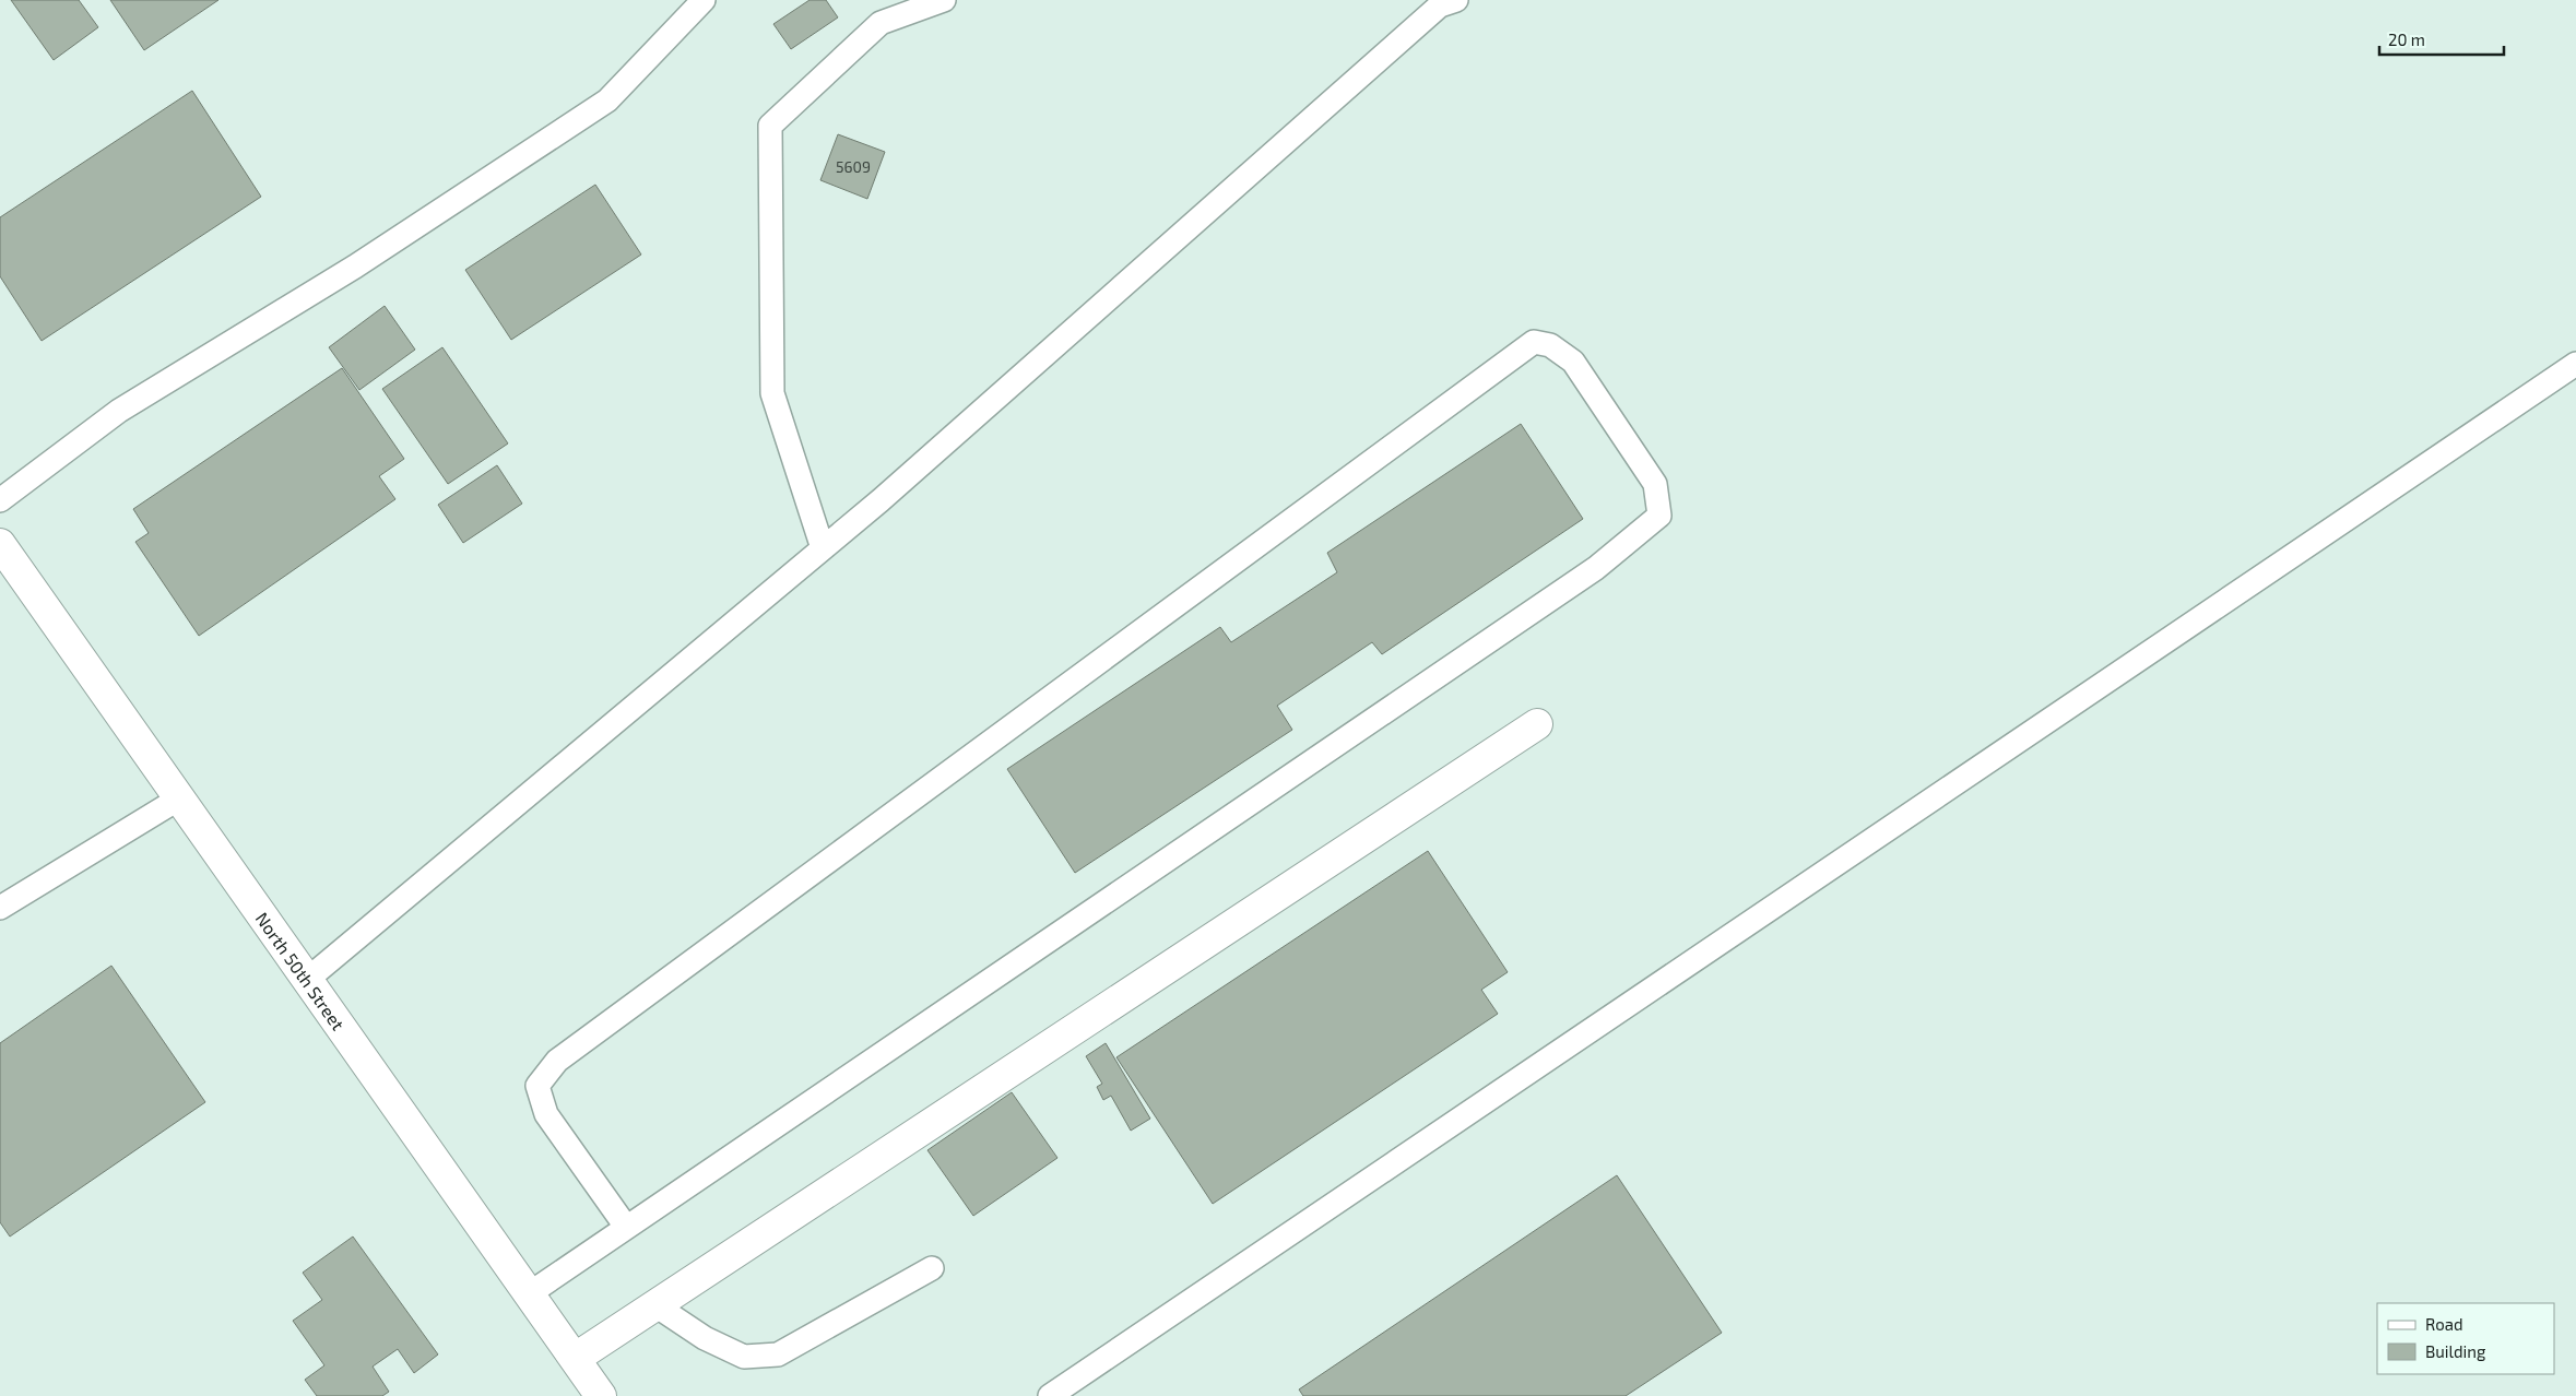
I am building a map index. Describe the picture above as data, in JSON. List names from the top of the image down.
{
  "streets": {
    "street": ["North 50th Street"]
  },
  "house_numbers": ["5609"],
  "legend": ["Road", "Building"],
  "scale_bar": "20 m"
}
